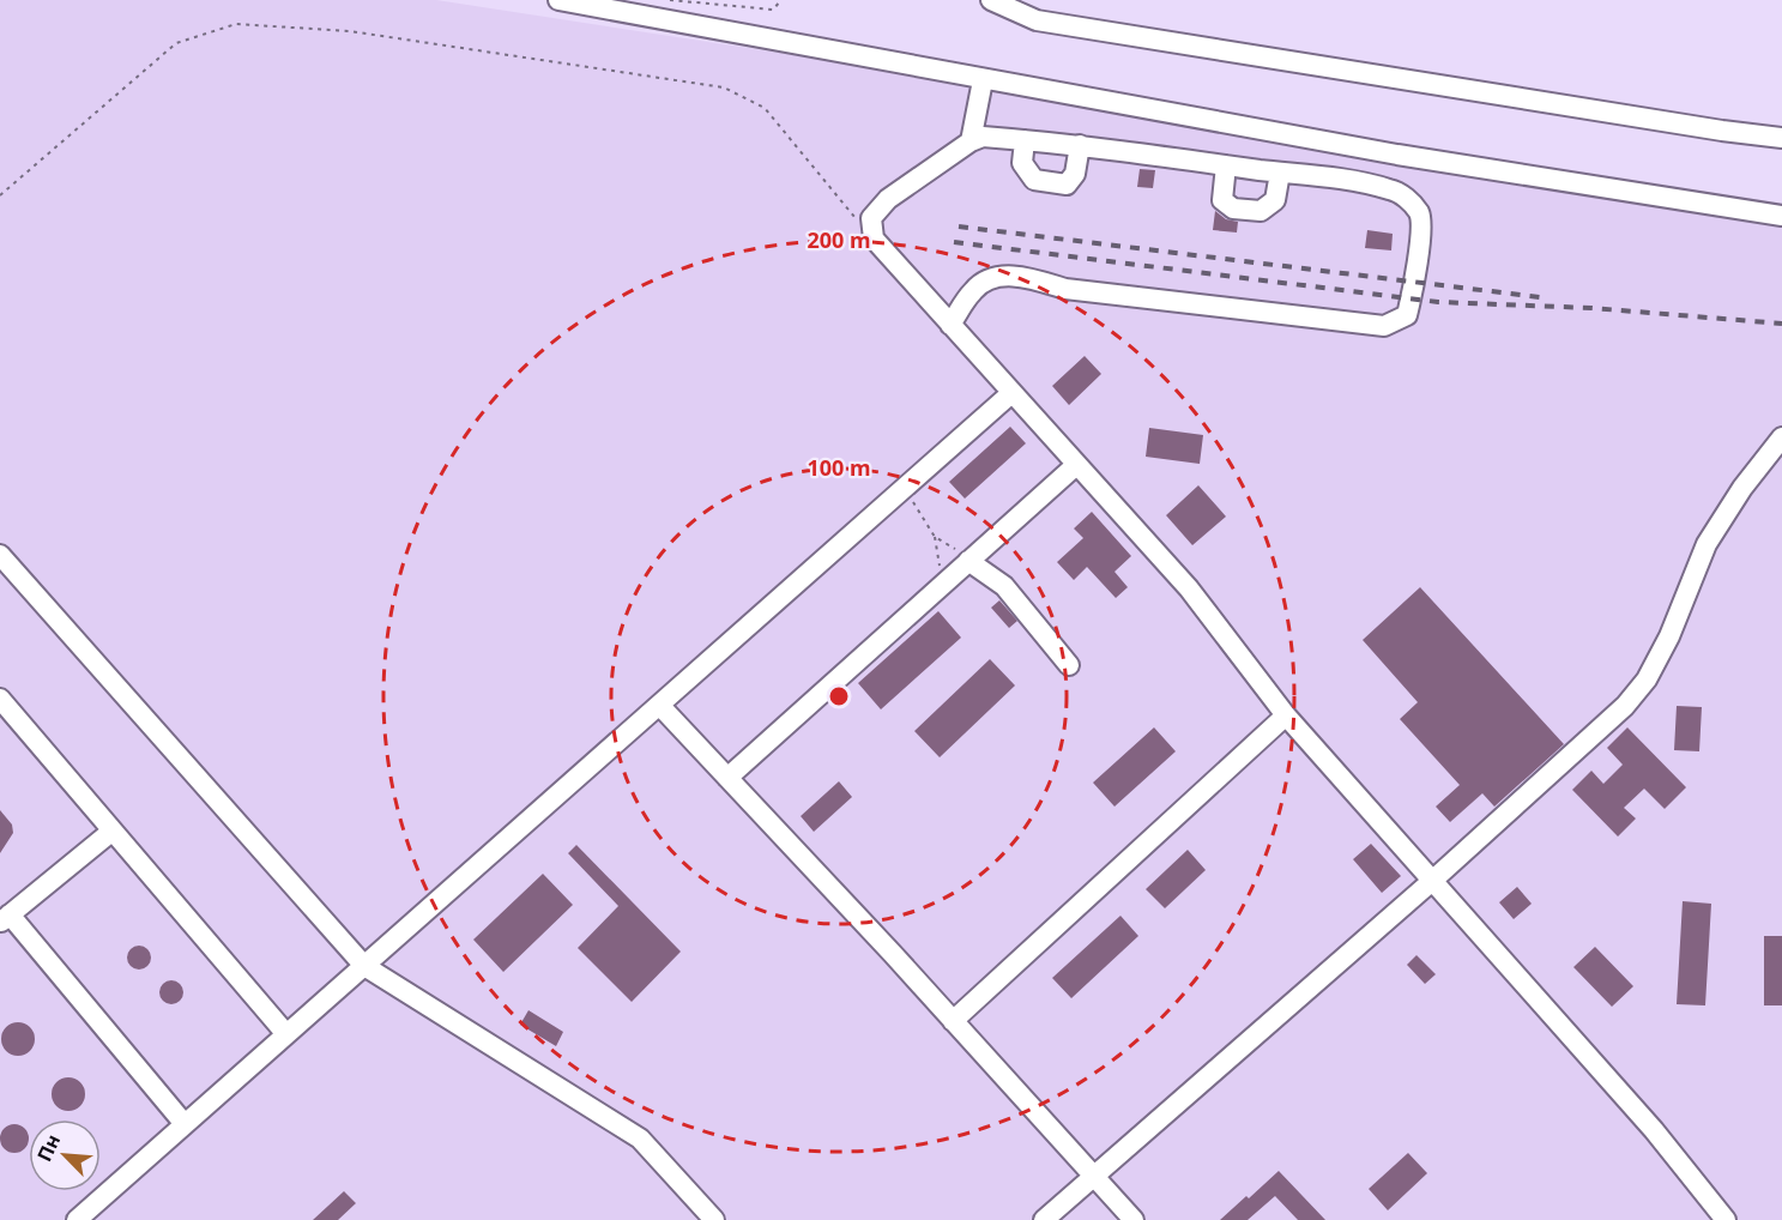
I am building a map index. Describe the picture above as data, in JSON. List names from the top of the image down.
{
  "north": "top left",
  "rings": ["200 m", "100 m"]
}
